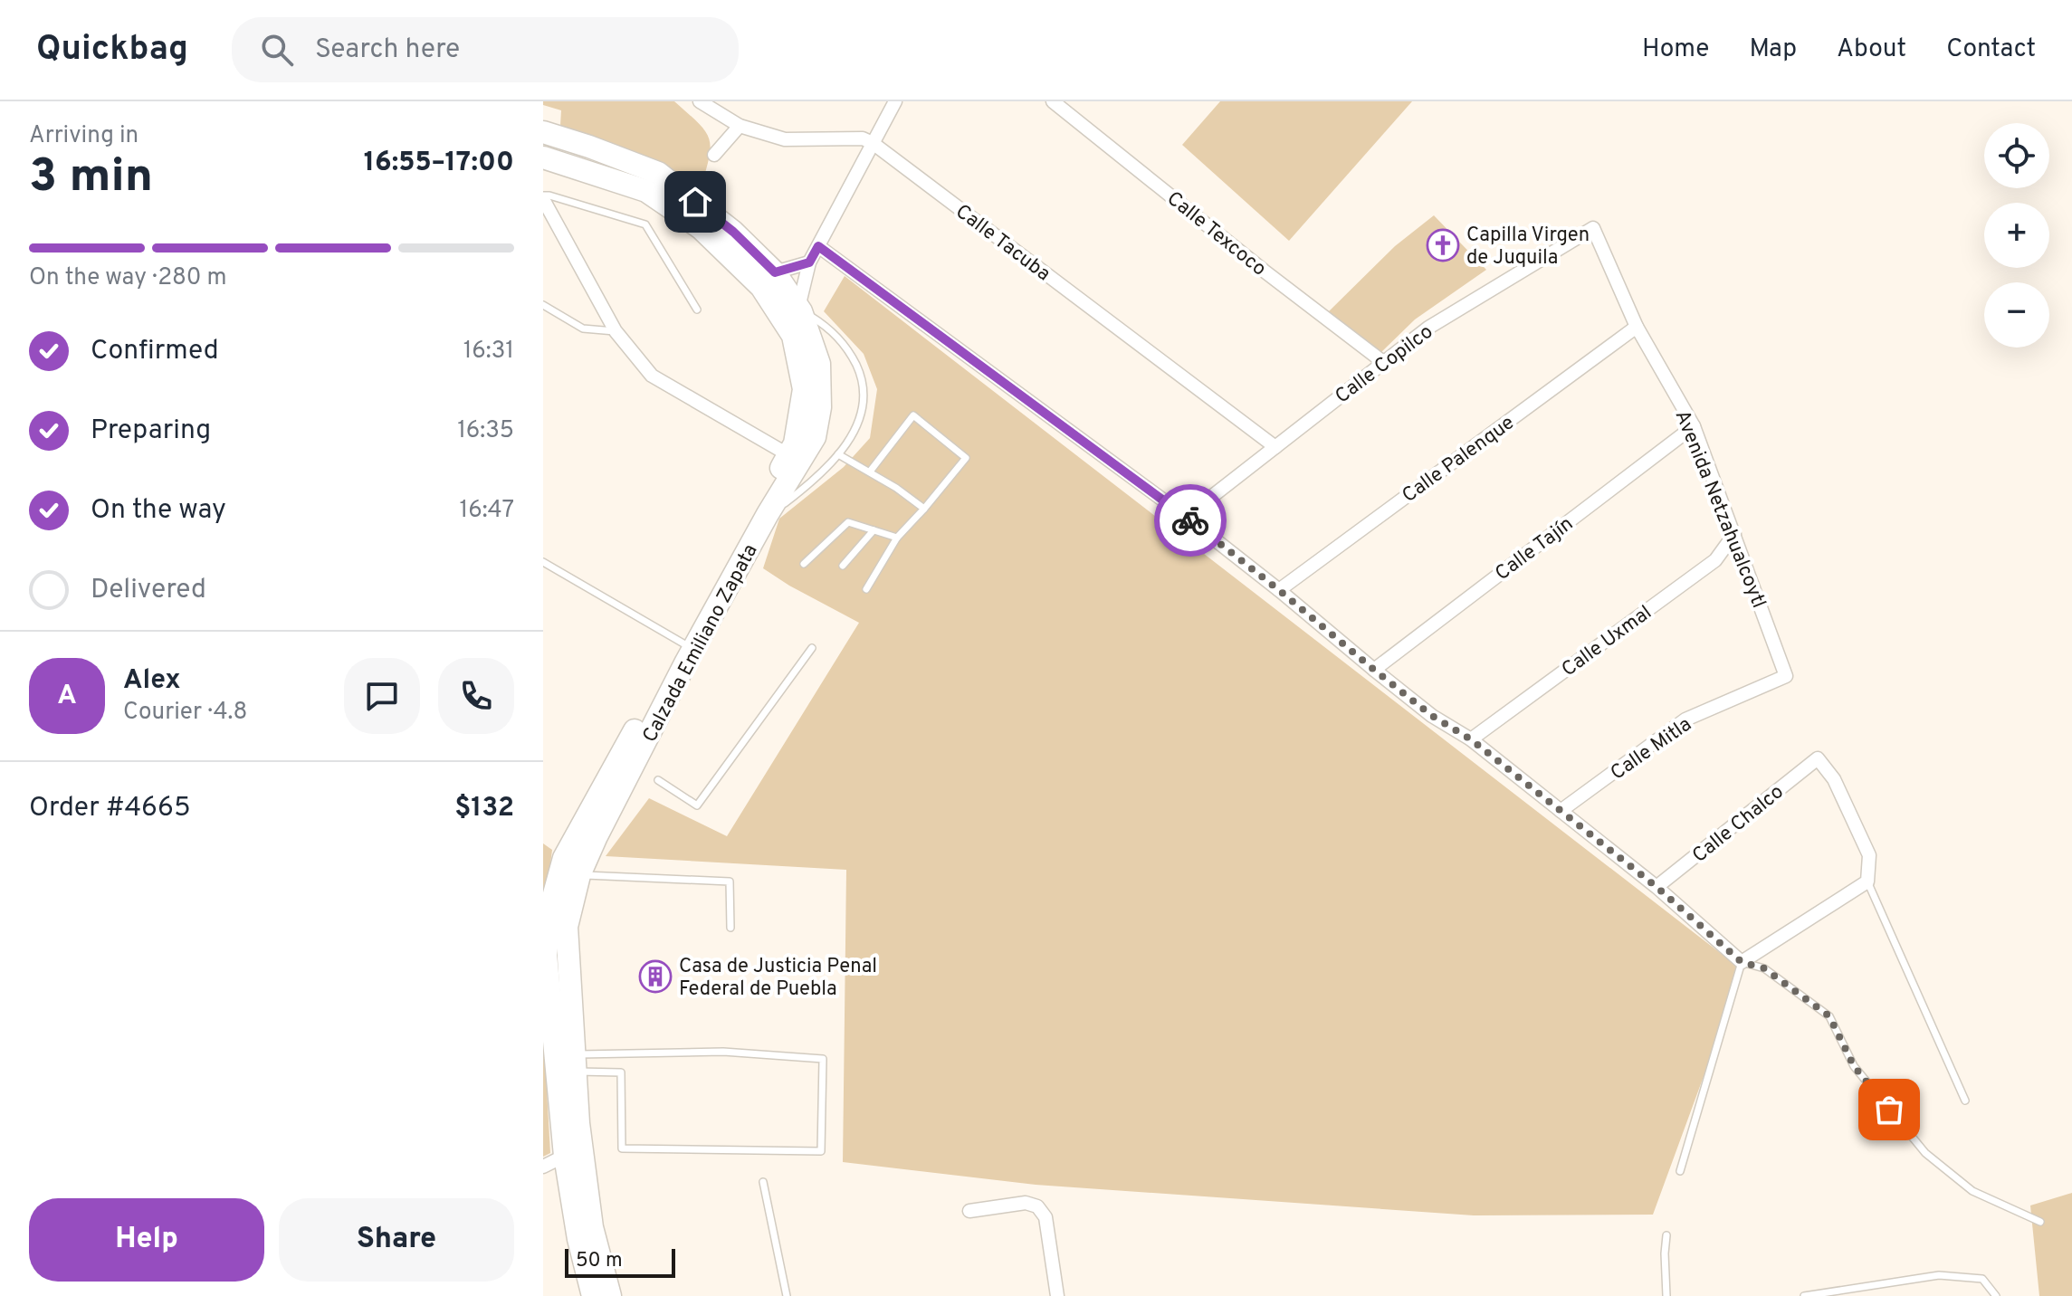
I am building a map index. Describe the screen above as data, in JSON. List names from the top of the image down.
{
  "streets": {
    "main road": ["Calzada Emiliano Zapata"],
    "street": [
      "Calle Texcoco",
      "Calle Tacuba",
      "Calle Copilco",
      "Calle Palenque",
      "Avenida Netzahualcoytl",
      "Calle Tajín",
      "Calle Uxmal",
      "Calle Mitla",
      "Calle Chalco"
    ]
  },
  "crossings": [
    ["Calle Texcoco", "Calle Copilco"],
    ["Calle Tacuba", "Calle Copilco"],
    ["Calle Copilco", "Avenida Netzahualcoytl"],
    ["Calle Palenque", "Avenida Netzahualcoytl"],
    ["Avenida Netzahualcoytl", "Calle Tajín"],
    ["Avenida Netzahualcoytl", "Calle Uxmal"],
    ["Avenida Netzahualcoytl", "Calle Mitla"]
  ],
  "places": {
    "church": ["Capilla Virgen de Juquila"],
    "building": ["Casa de Justicia Penal Federal de Puebla"]
  },
  "scale_bar": "50 m",
  "page": {
    "header": "Quickbag",
    "search": "Search here",
    "nav": [
      "Home",
      "Map",
      "About",
      "Contact"
    ],
    "heading": ["3 min", "Arriving in", "16:55–17:00"],
    "panel": [
      "Alex",
      "Courier · 4.8",
      "Order #4665",
      "$132"
    ],
    "map_buttons": ["+", "−"],
    "bar": "On the way · 280 m",
    "list": [
      ["Confirmed", "16:31"],
      ["Preparing", "16:35"],
      ["On the way", "16:47"],
      "Delivered"
    ],
    "round": "A",
    "buttons": ["Help", "Share"],
    "scale": "50 m"
  }
}
